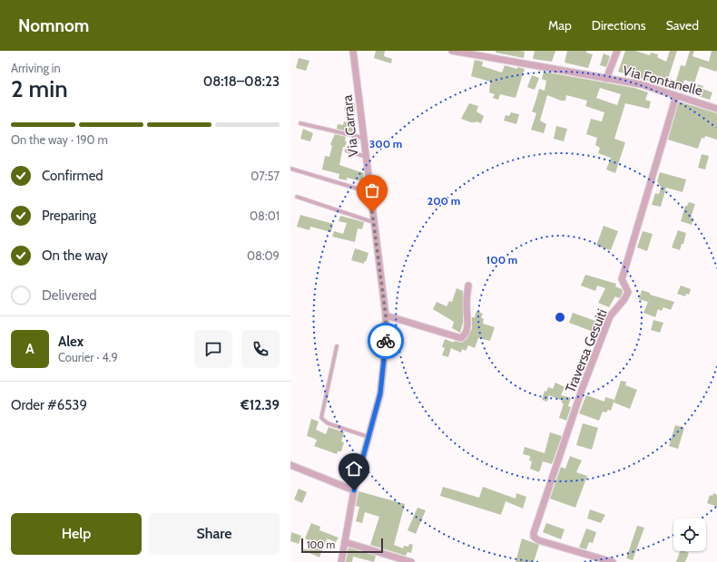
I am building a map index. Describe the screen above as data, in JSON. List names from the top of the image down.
{
  "streets": {
    "street": ["Via Fontanelle", "Via Carrara", "Traversa Gesuiti"]
  },
  "crossings": [
    ["Via Fontanelle", "Traversa Gesuiti"]
  ],
  "scale_bar": "100 m",
  "page": {
    "header": "Nomnom",
    "nav": ["Map", "Directions", "Saved"],
    "heading": ["2 min", "Arriving in", "08:18–08:23"],
    "panel": [
      "Alex",
      "Courier · 4.9",
      "Order #6539",
      "€12.39"
    ],
    "bar": "On the way · 190 m",
    "list": [
      ["Confirmed", "07:57"],
      ["Preparing", "08:01"],
      ["On the way", "08:09"],
      "Delivered"
    ],
    "round": "A",
    "buttons": ["Help", "Share"],
    "scale": "100 m"
  },
  "rings": ["300 m", "200 m", "100 m"]
}
